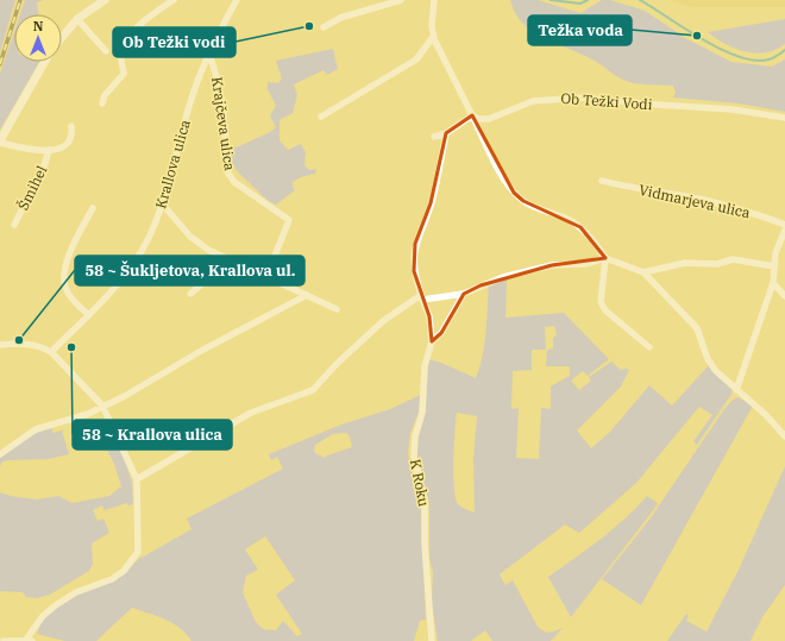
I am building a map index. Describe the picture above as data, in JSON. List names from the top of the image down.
{
  "streets": {
    "street": [
      "Ob Težki Vodi",
      "Krajčeva ulica",
      "Krallova ulica",
      "Šmihel",
      "Vidmarjeva ulica",
      "K Roku"
    ]
  },
  "crossings": [
    ["Krajčeva ulica", "Krallova ulica"]
  ],
  "places": [
    "Ob Težki vodi",
    "Težka voda",
    "58 ~ Šukljetova, Krallova ul.",
    "58 ~ Krallova ulica"
  ],
  "north": "top"
}
